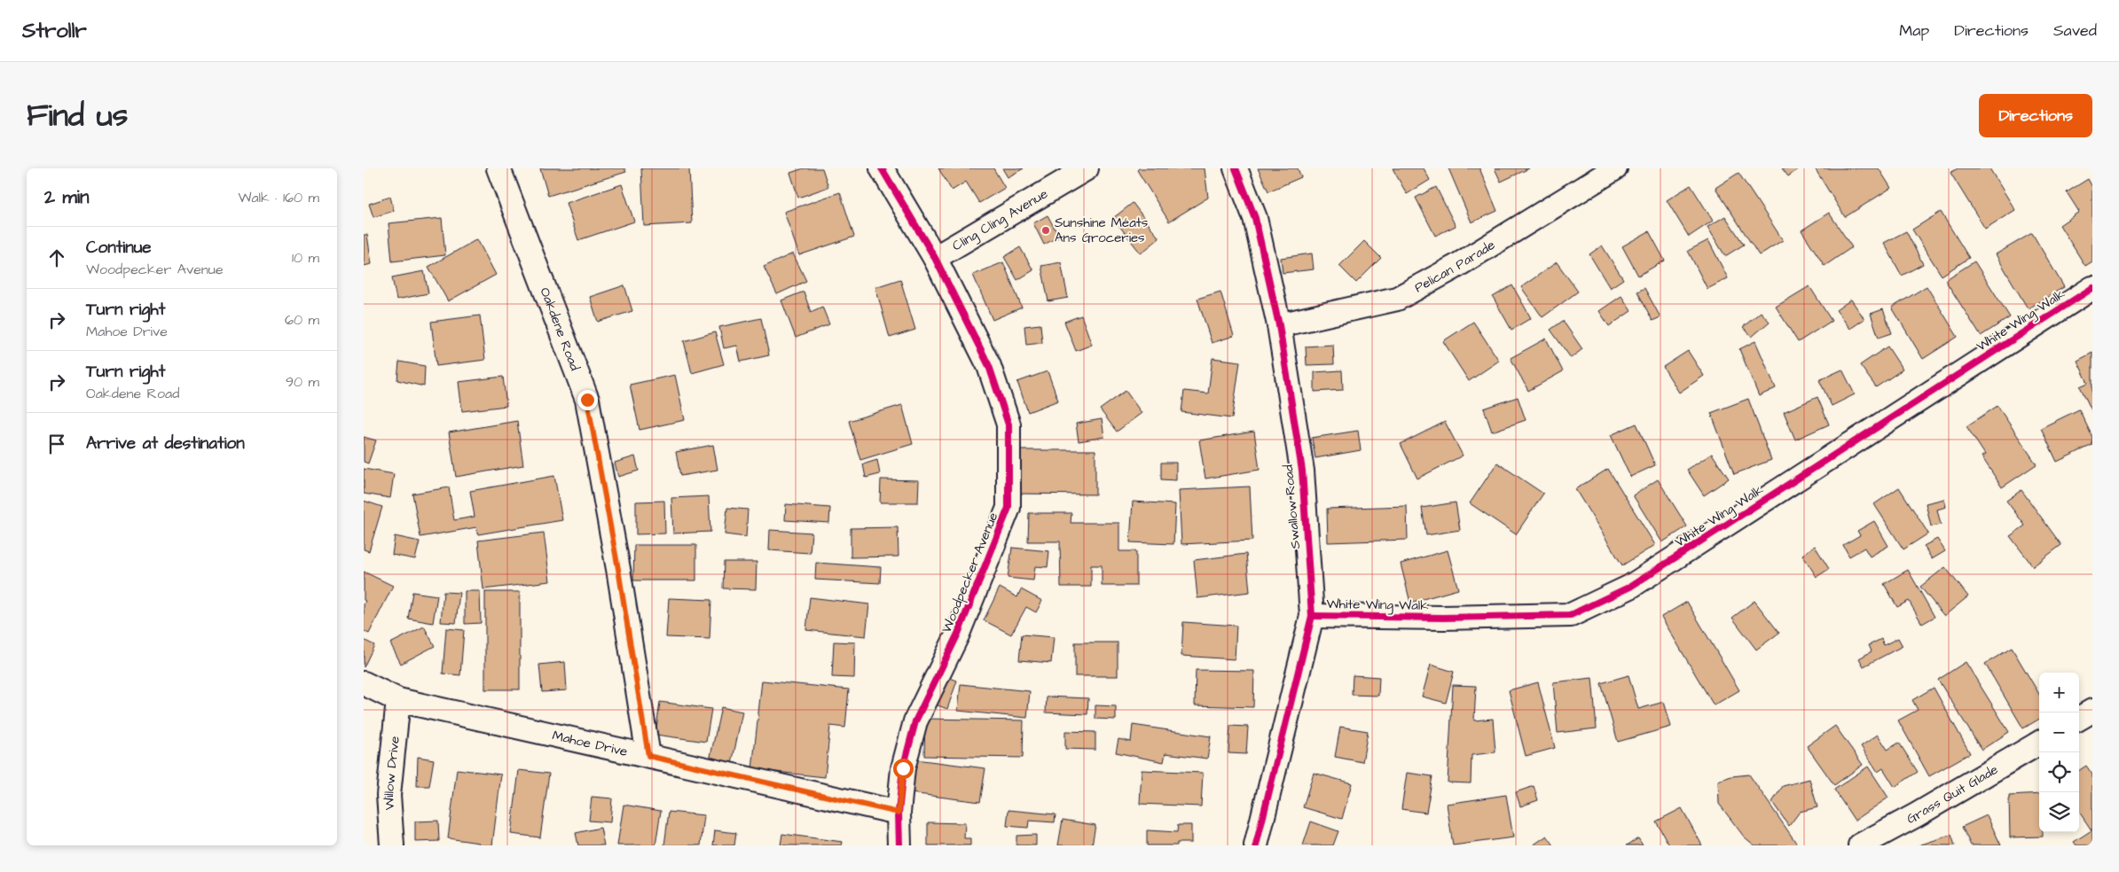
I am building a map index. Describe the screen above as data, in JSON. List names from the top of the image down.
{
  "streets": {
    "street": [
      "Cling Cling Avenue",
      "Pelican Parade",
      "White Wing Walk",
      "Oakdene Road",
      "Swallow Road",
      "Woodpecker Avenue",
      "Mahoe Drive",
      "Willow Drive",
      "Grass Quit Glade"
    ]
  },
  "crossings": [
    ["Cling Cling Avenue", "Woodpecker Avenue"],
    ["Pelican Parade", "Swallow Road"],
    ["White Wing Walk", "Swallow Road"],
    ["Oakdene Road", "Mahoe Drive"],
    ["Woodpecker Avenue", "Mahoe Drive"],
    ["Mahoe Drive", "Willow Drive"]
  ],
  "places": ["Sunshine Méats Ans Groceries"],
  "page": {
    "header": "Strollr",
    "nav": ["Map", "Directions", "Saved"],
    "title": "Find us",
    "buttons": "Directions",
    "heading": ["2 min", "Walk · 160 m"],
    "list": [
      ["Continue", "Woodpecker Avenue", "10 m"],
      ["Turn right", "Mahoe Drive", "60 m"],
      ["Turn right", "Oakdene Road", "90 m"],
      "Arrive at destination"
    ],
    "map_buttons": ["+", "−"]
  }
}
